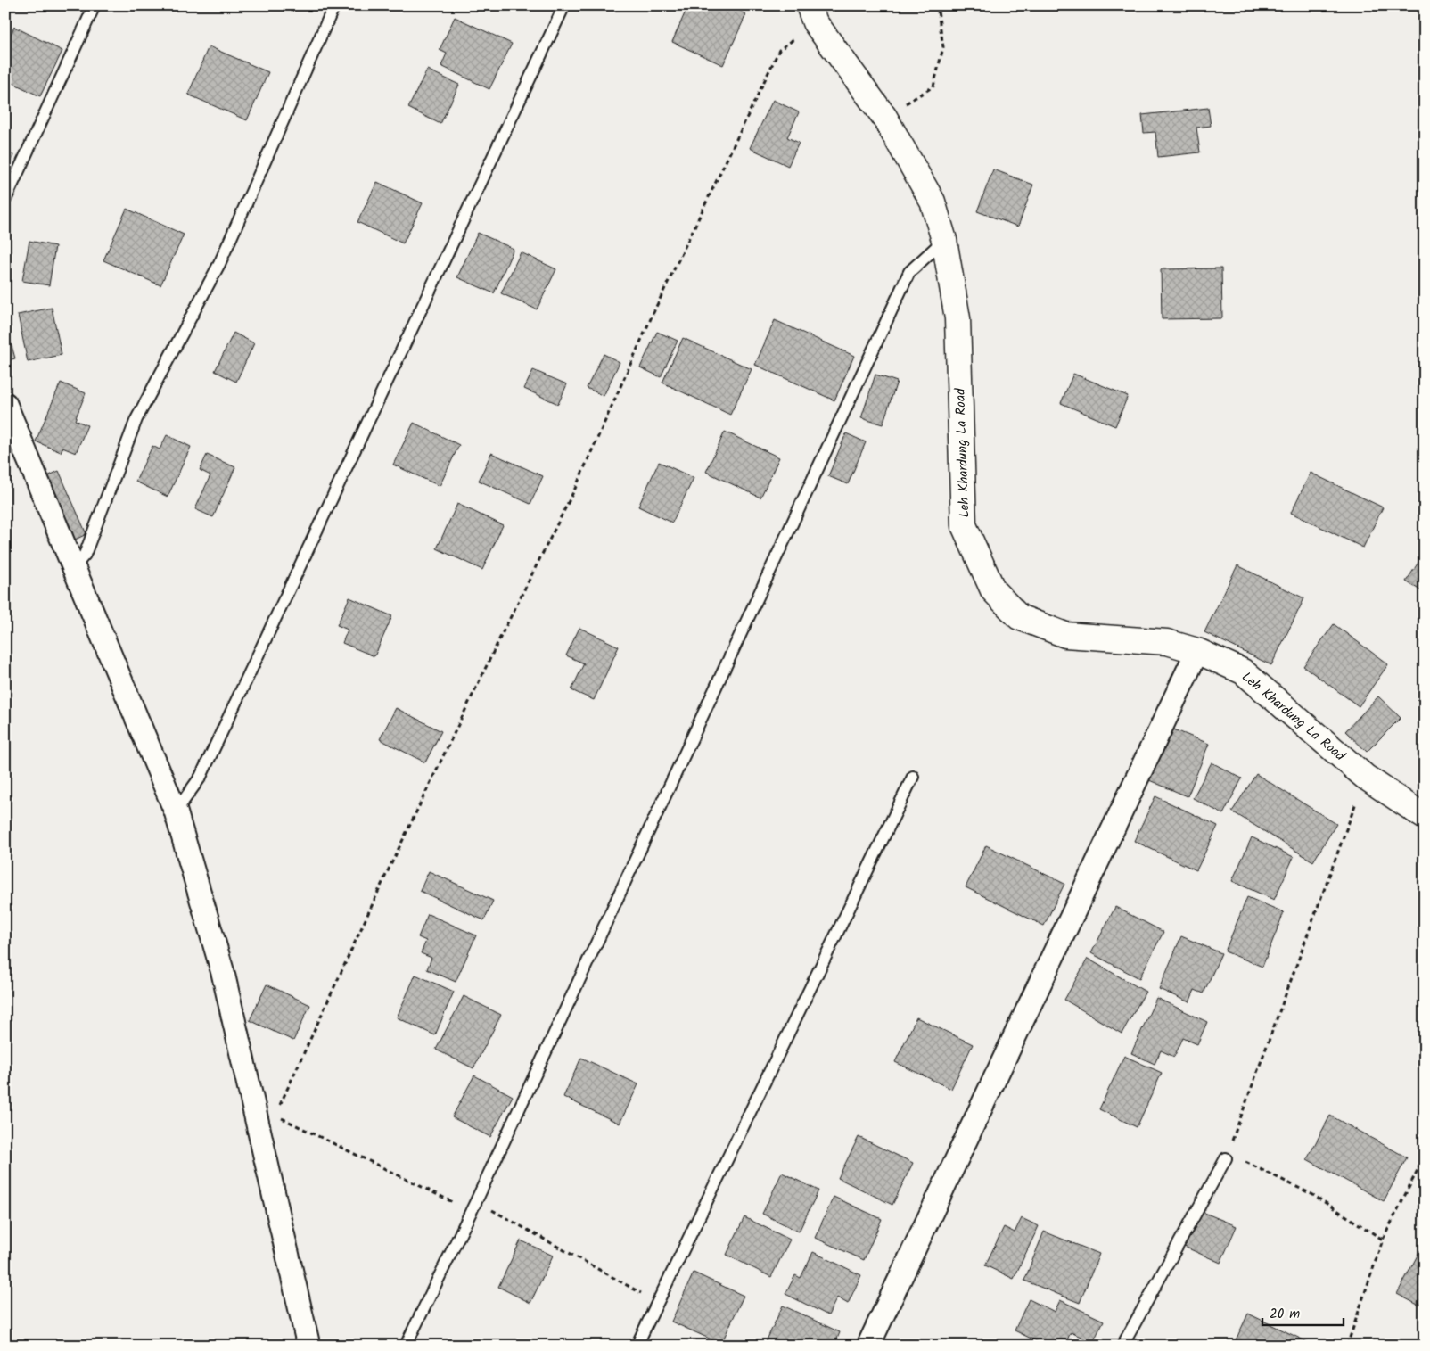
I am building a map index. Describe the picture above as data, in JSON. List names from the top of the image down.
{
  "streets": {
    "main road": ["Leh Khardung La Road"]
  },
  "scale_bar": "20 m"
}
